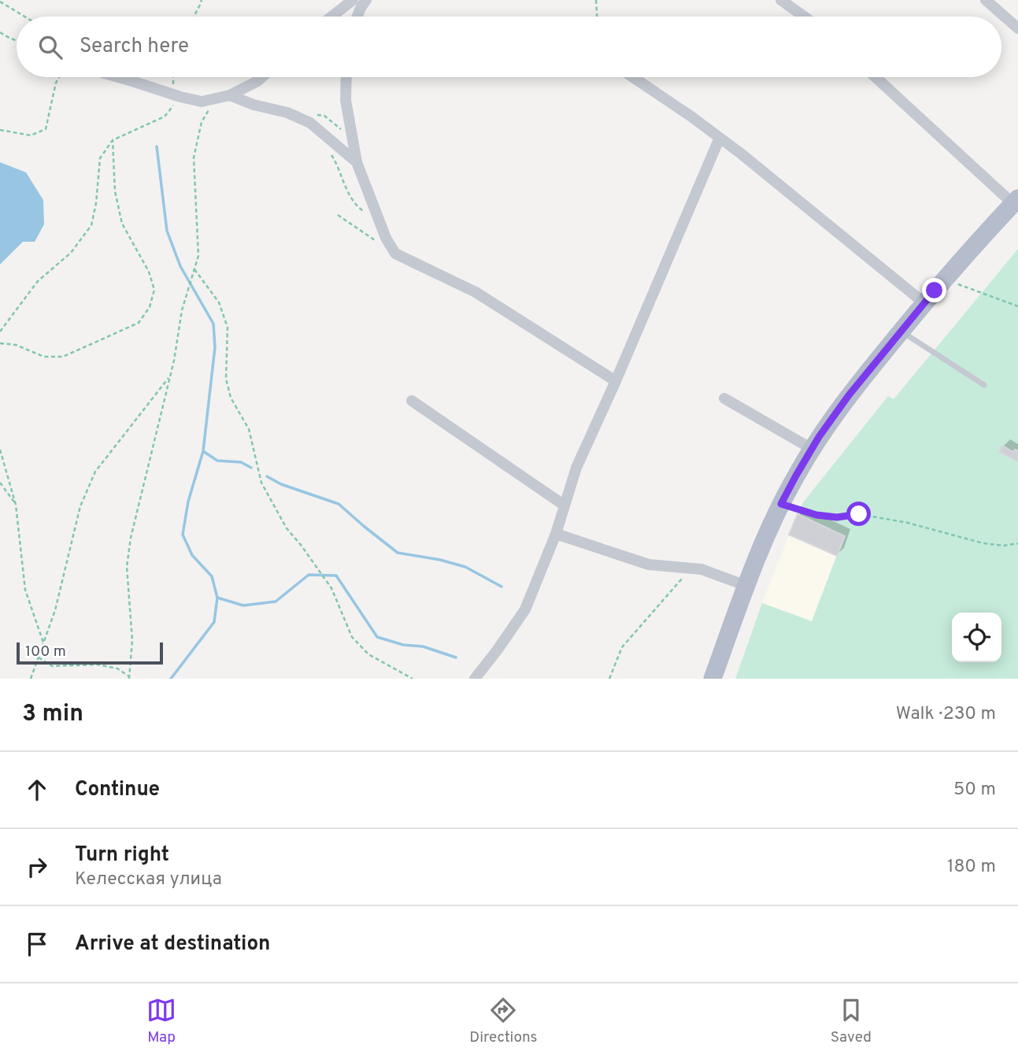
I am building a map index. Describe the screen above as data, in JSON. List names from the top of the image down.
{
  "scale_bar": "100 m",
  "page": {
    "search": "Search here",
    "scale": "100 m",
    "heading": ["3 min", "Walk · 230 m"],
    "list": [
      ["Continue", "50 m"],
      ["Turn right", "Келесская улица", "180 m"],
      "Arrive at destination"
    ],
    "nav": ["Map", "Directions", "Saved"]
  }
}
